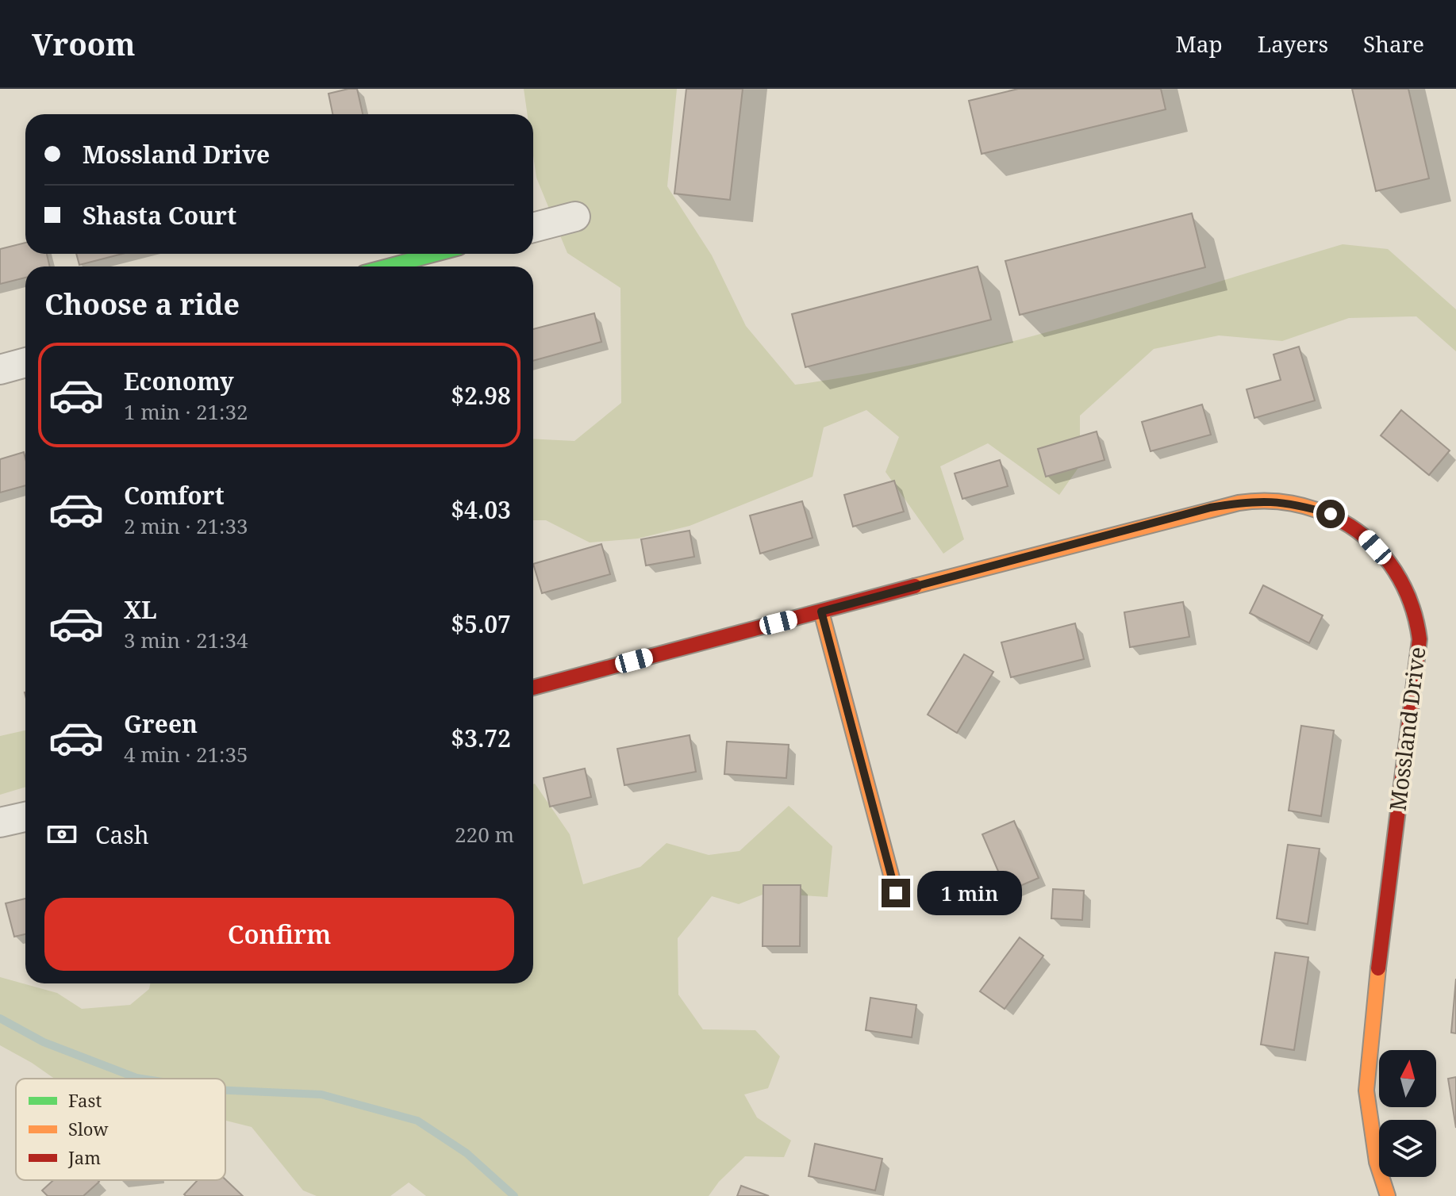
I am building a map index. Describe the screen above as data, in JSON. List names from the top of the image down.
{
  "streets": {
    "street": ["Mossland Drive"]
  },
  "legend": ["Fast", "Slow", "Jam"],
  "north": "top",
  "page": {
    "header": "Vroom",
    "nav": ["Map", "Layers", "Share"],
    "banner": ["Mossland Drive", "Shasta Court"],
    "heading": "Choose a ride",
    "list": [
      {
        "name": "Economy",
        "note": "1 min · 21:32",
        "value": "$2.98"
      },
      {
        "name": "Comfort",
        "note": "2 min · 21:33",
        "value": "$4.03"
      },
      {
        "name": "XL",
        "note": "3 min · 21:34",
        "value": "$5.07"
      },
      {
        "name": "Green",
        "note": "4 min · 21:35",
        "value": "$3.72"
      }
    ],
    "pay": ["Cash", "220 m"],
    "bubble": "1 min",
    "buttons": "Confirm"
  }
}
